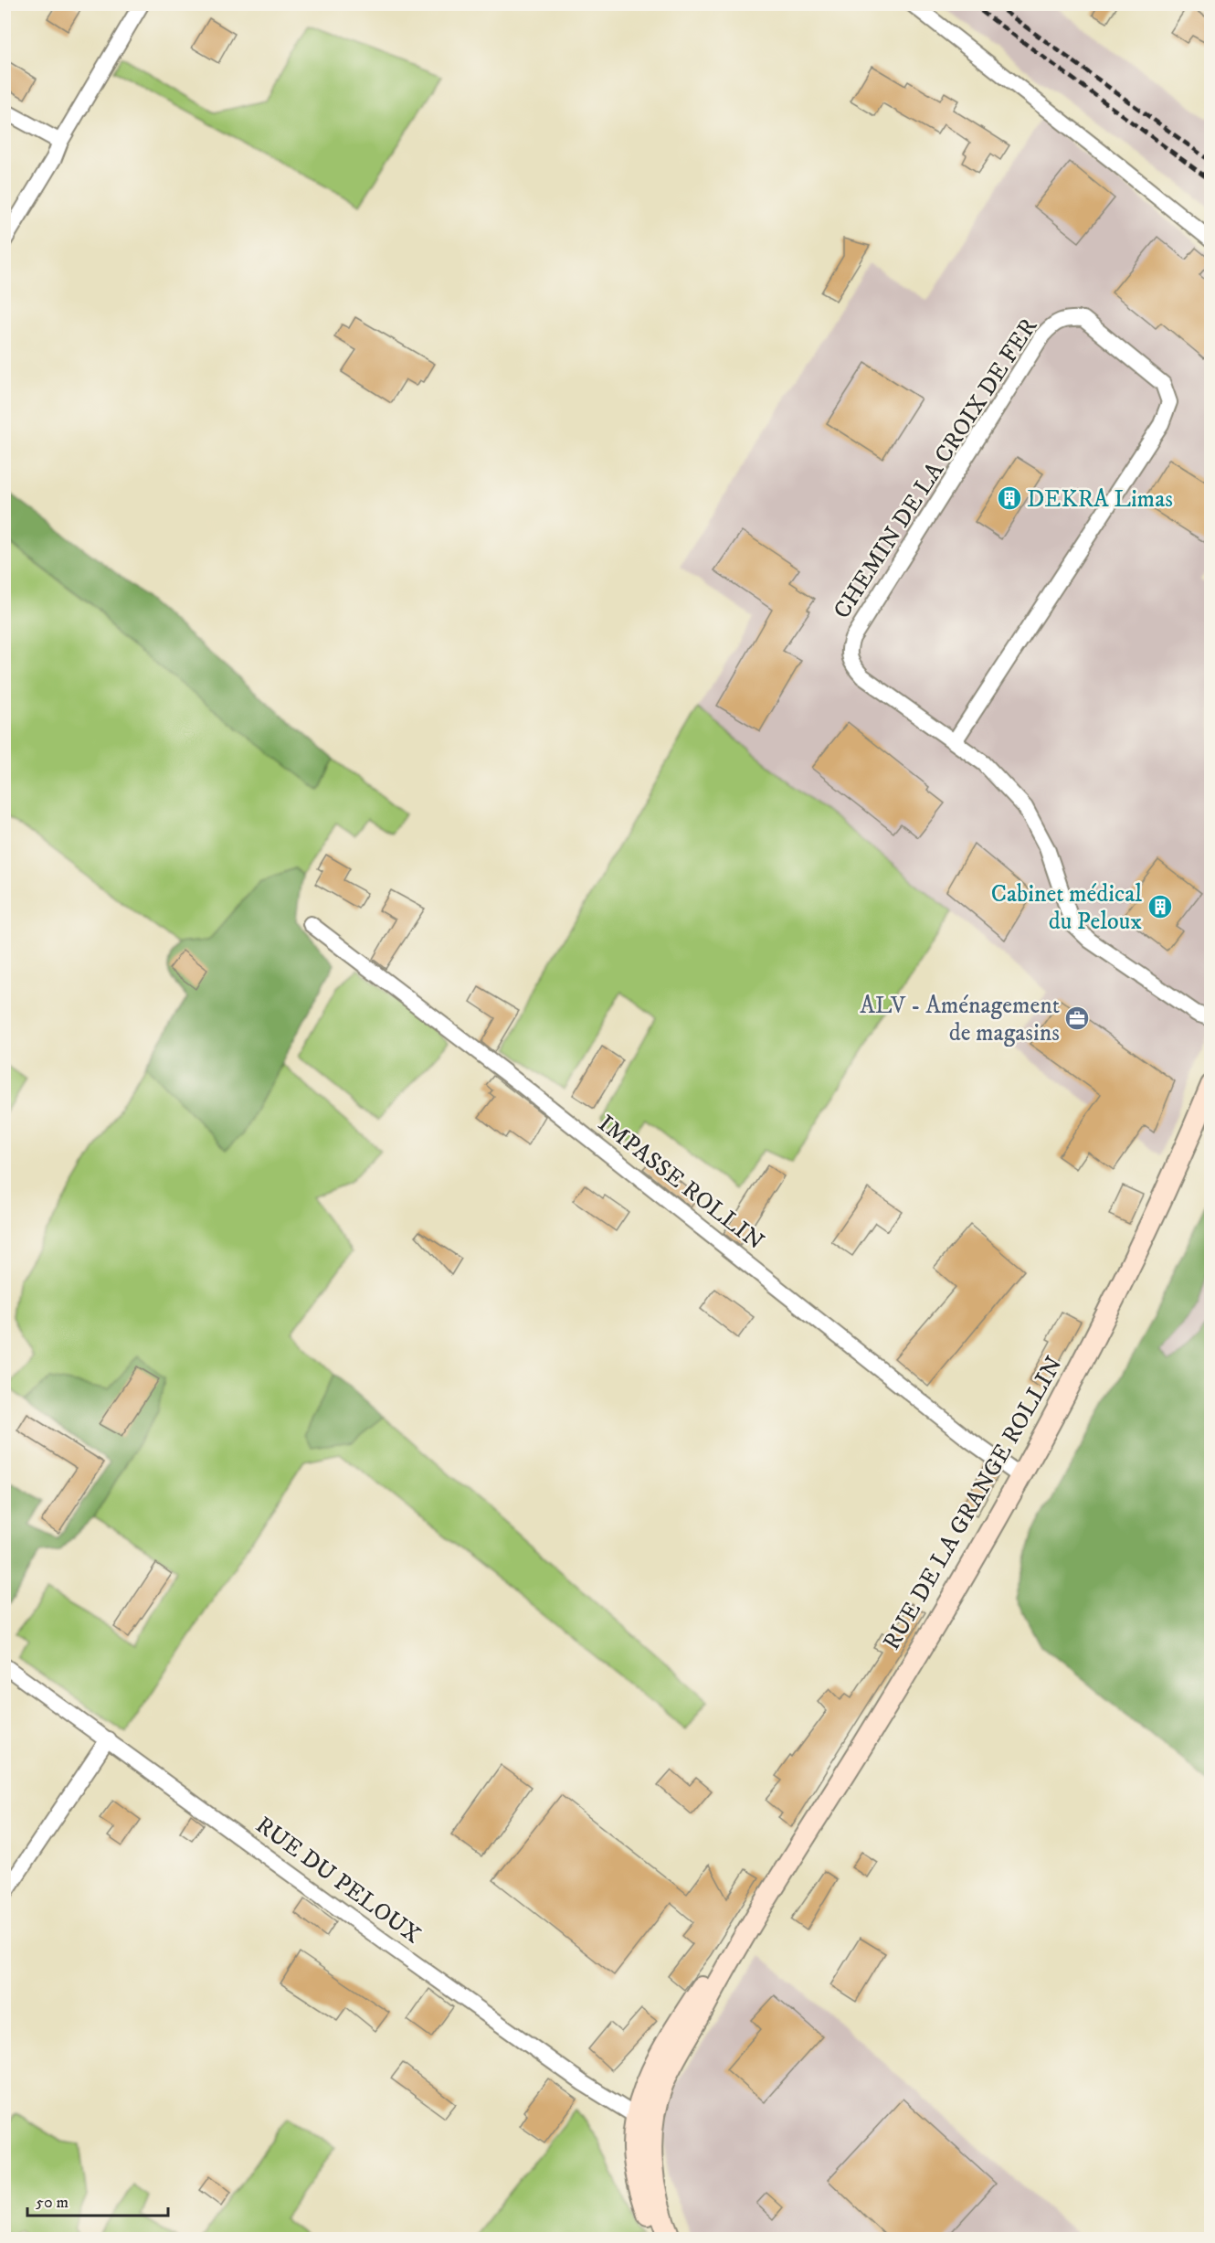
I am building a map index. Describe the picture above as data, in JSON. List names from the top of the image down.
{
  "streets": {
    "main road": ["RUE DE LA GRANGE ROLLIN"],
    "street": ["CHEMIN DE LA CROIX DE FER", "IMPASSE ROLLIN", "RUE DU PELOUX"]
  },
  "crossings": [
    ["IMPASSE ROLLIN", "RUE DE LA GRANGE ROLLIN"],
    ["RUE DE LA GRANGE ROLLIN", "RUE DU PELOUX"]
  ],
  "places": {
    "building": ["DEKRA Limas", "Cabinet médical du Peloux"],
    "office": ["ALV - Aménagement de magasins"]
  },
  "scale_bar": "50 m"
}
